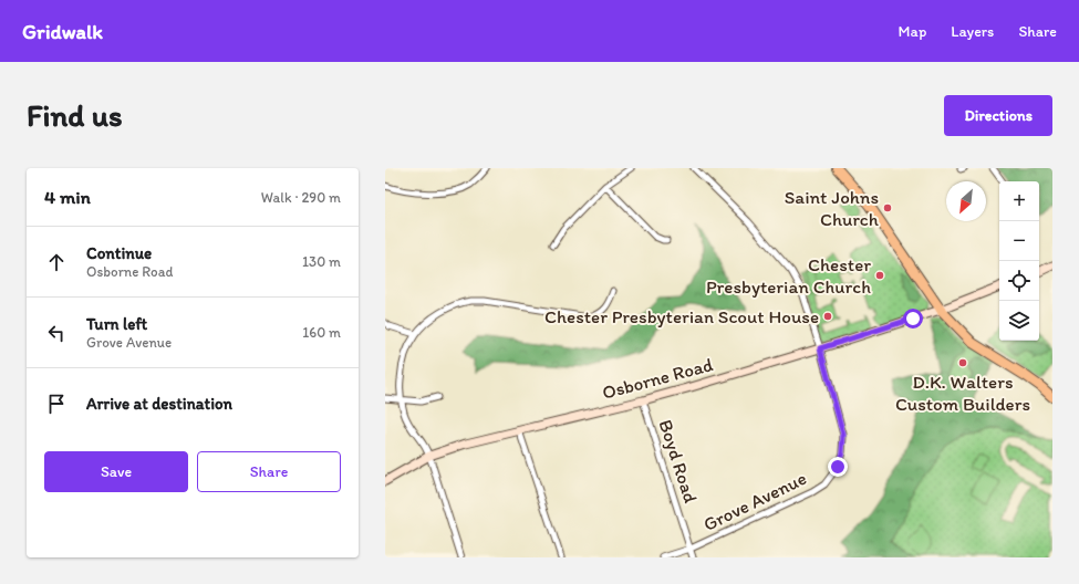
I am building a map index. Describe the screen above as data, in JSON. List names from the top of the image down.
{
  "streets": {
    "street": ["Osborne Road", "Boyd Road", "Grove Avenue"]
  },
  "crossings": [
    ["Osborne Road", "Boyd Road"],
    ["Osborne Road", "Grove Avenue"],
    ["Boyd Road", "Grove Avenue"]
  ],
  "places": [
    "Saint Johns Church",
    "Chester Presbyterian Church",
    "Chester Presbyterian Scout House",
    "D.K. Walters Custom Builders"
  ],
  "north": "bottom left",
  "page": {
    "header": "Gridwalk",
    "nav": ["Map", "Layers", "Share"],
    "buttons": [
      "Directions",
      ["Save", "Share"]
    ],
    "title": "Find us",
    "heading": ["4 min", "Walk · 290 m"],
    "map_buttons": ["+", "−"],
    "list": [
      ["Continue", "Osborne Road", "130 m"],
      ["Turn left", "Grove Avenue", "160 m"],
      "Arrive at destination"
    ]
  }
}
